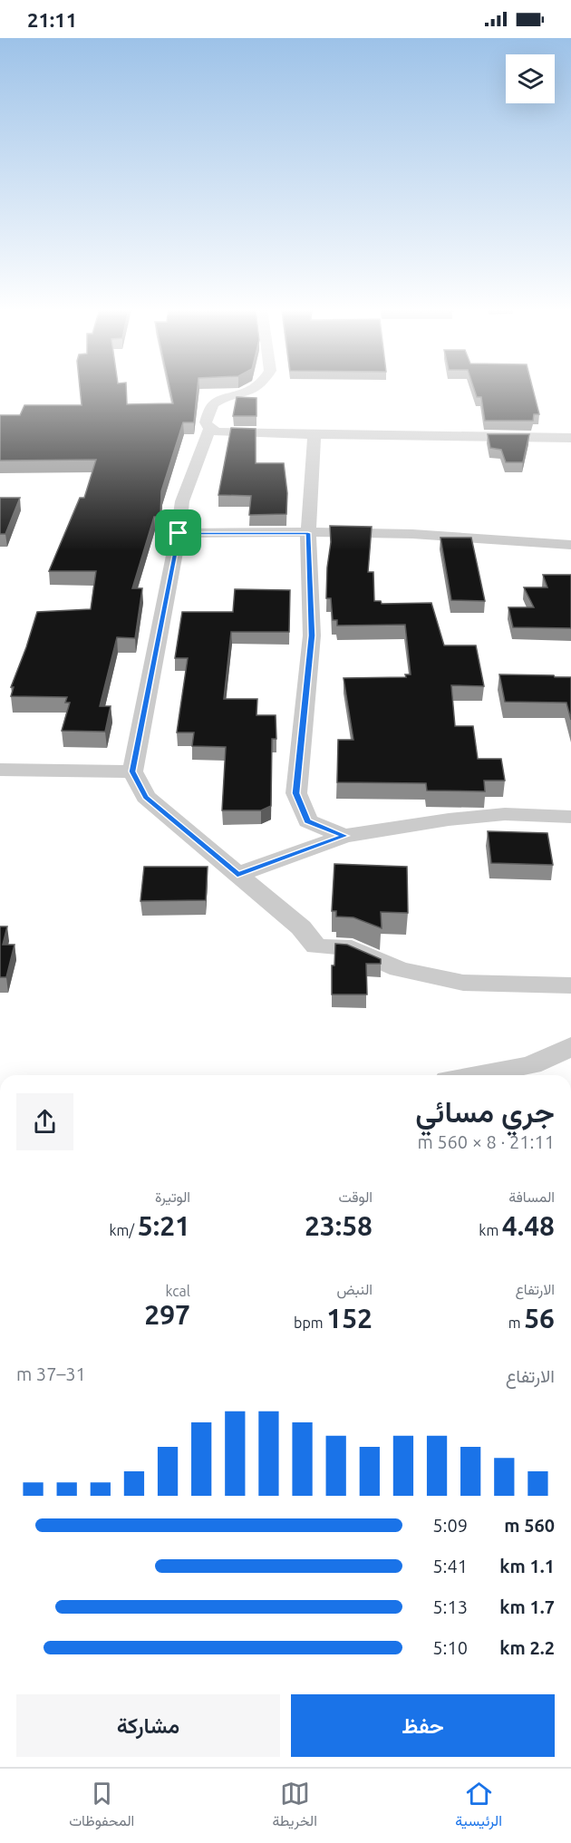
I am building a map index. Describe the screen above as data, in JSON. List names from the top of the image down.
{
  "page": {
    "status": "21:11",
    "heading": ["جري مسائي", "21:11 · 8 × 560 m"],
    "stats": [
      ["المسافة", "4.48 km"],
      ["الوقت", "23:58"],
      ["الوتيرة", "5:21 /km"],
      ["الارتفاع", "56 m"],
      ["النبض", "152 bpm"],
      ["kcal", "297"]
    ],
    "chart": ["الارتفاع", "31–37 m"],
    "list": [
      {
        "name": "560 m",
        "note": "5:09"
      },
      {
        "name": "1.1 km",
        "note": "5:41"
      },
      {
        "name": "1.7 km",
        "note": "5:13"
      },
      {
        "name": "2.2 km",
        "note": "5:10"
      }
    ],
    "buttons": ["حفظ", "مشاركة"],
    "tabs": ["الرئيسية", "الخريطة", "المحفوظات"]
  }
}
